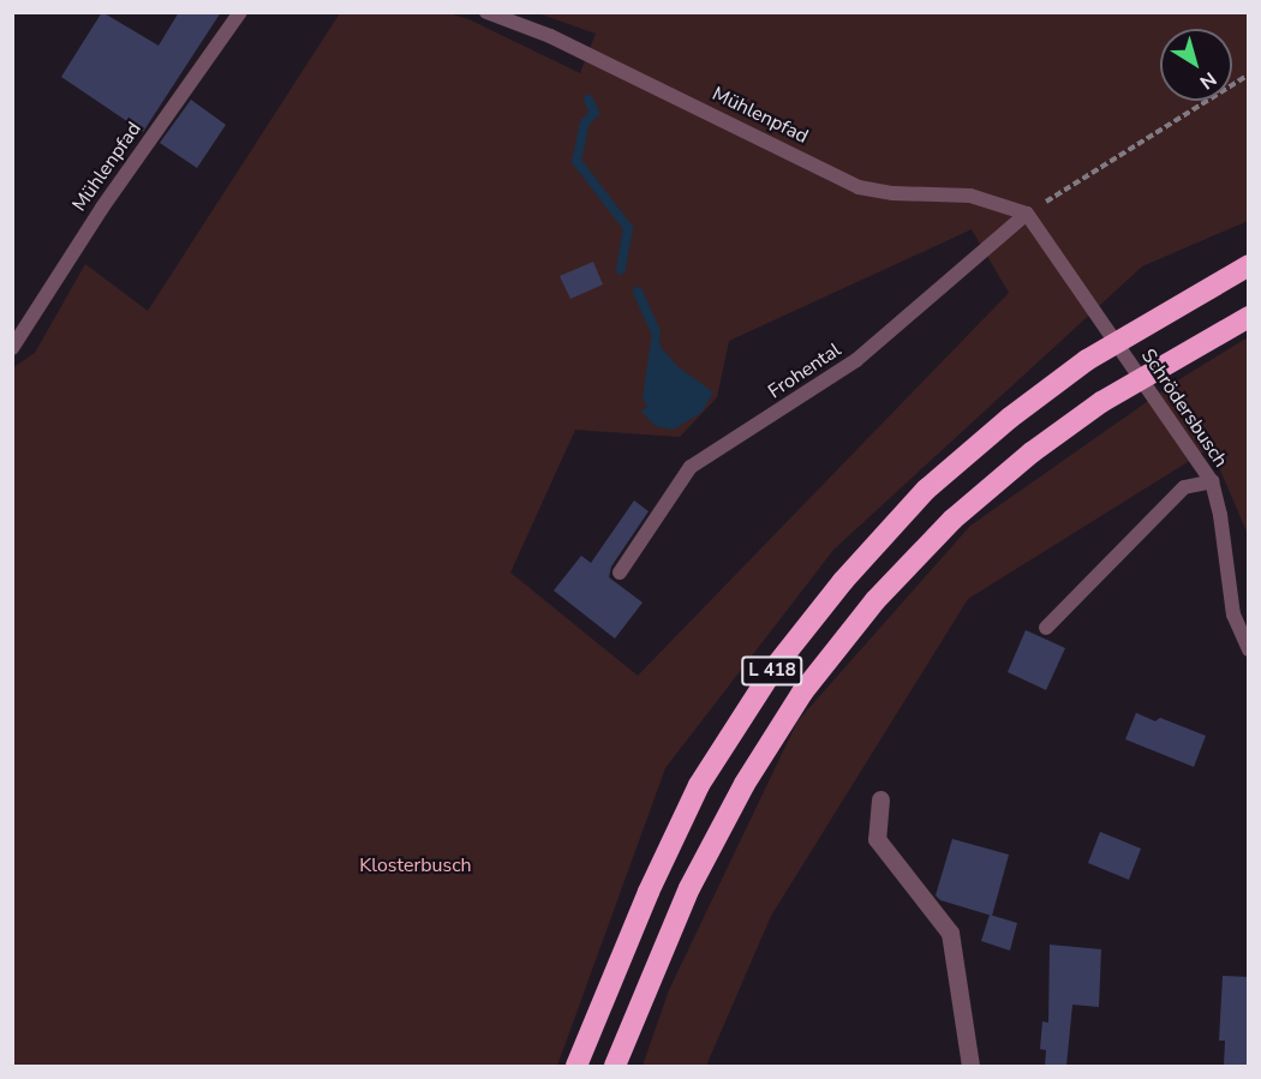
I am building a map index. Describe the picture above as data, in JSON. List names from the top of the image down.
{
  "streets": {
    "highway": ["L 418"],
    "lane": ["Mühlenpfad", "Frohental", "Schrödersbusch"]
  },
  "crossings": [
    ["Mühlenpfad", "Frohental"],
    ["Mühlenpfad", "Schrödersbusch"],
    ["Frohental", "Schrödersbusch"]
  ],
  "parks": ["Klosterbusch"],
  "north": "bottom right"
}
